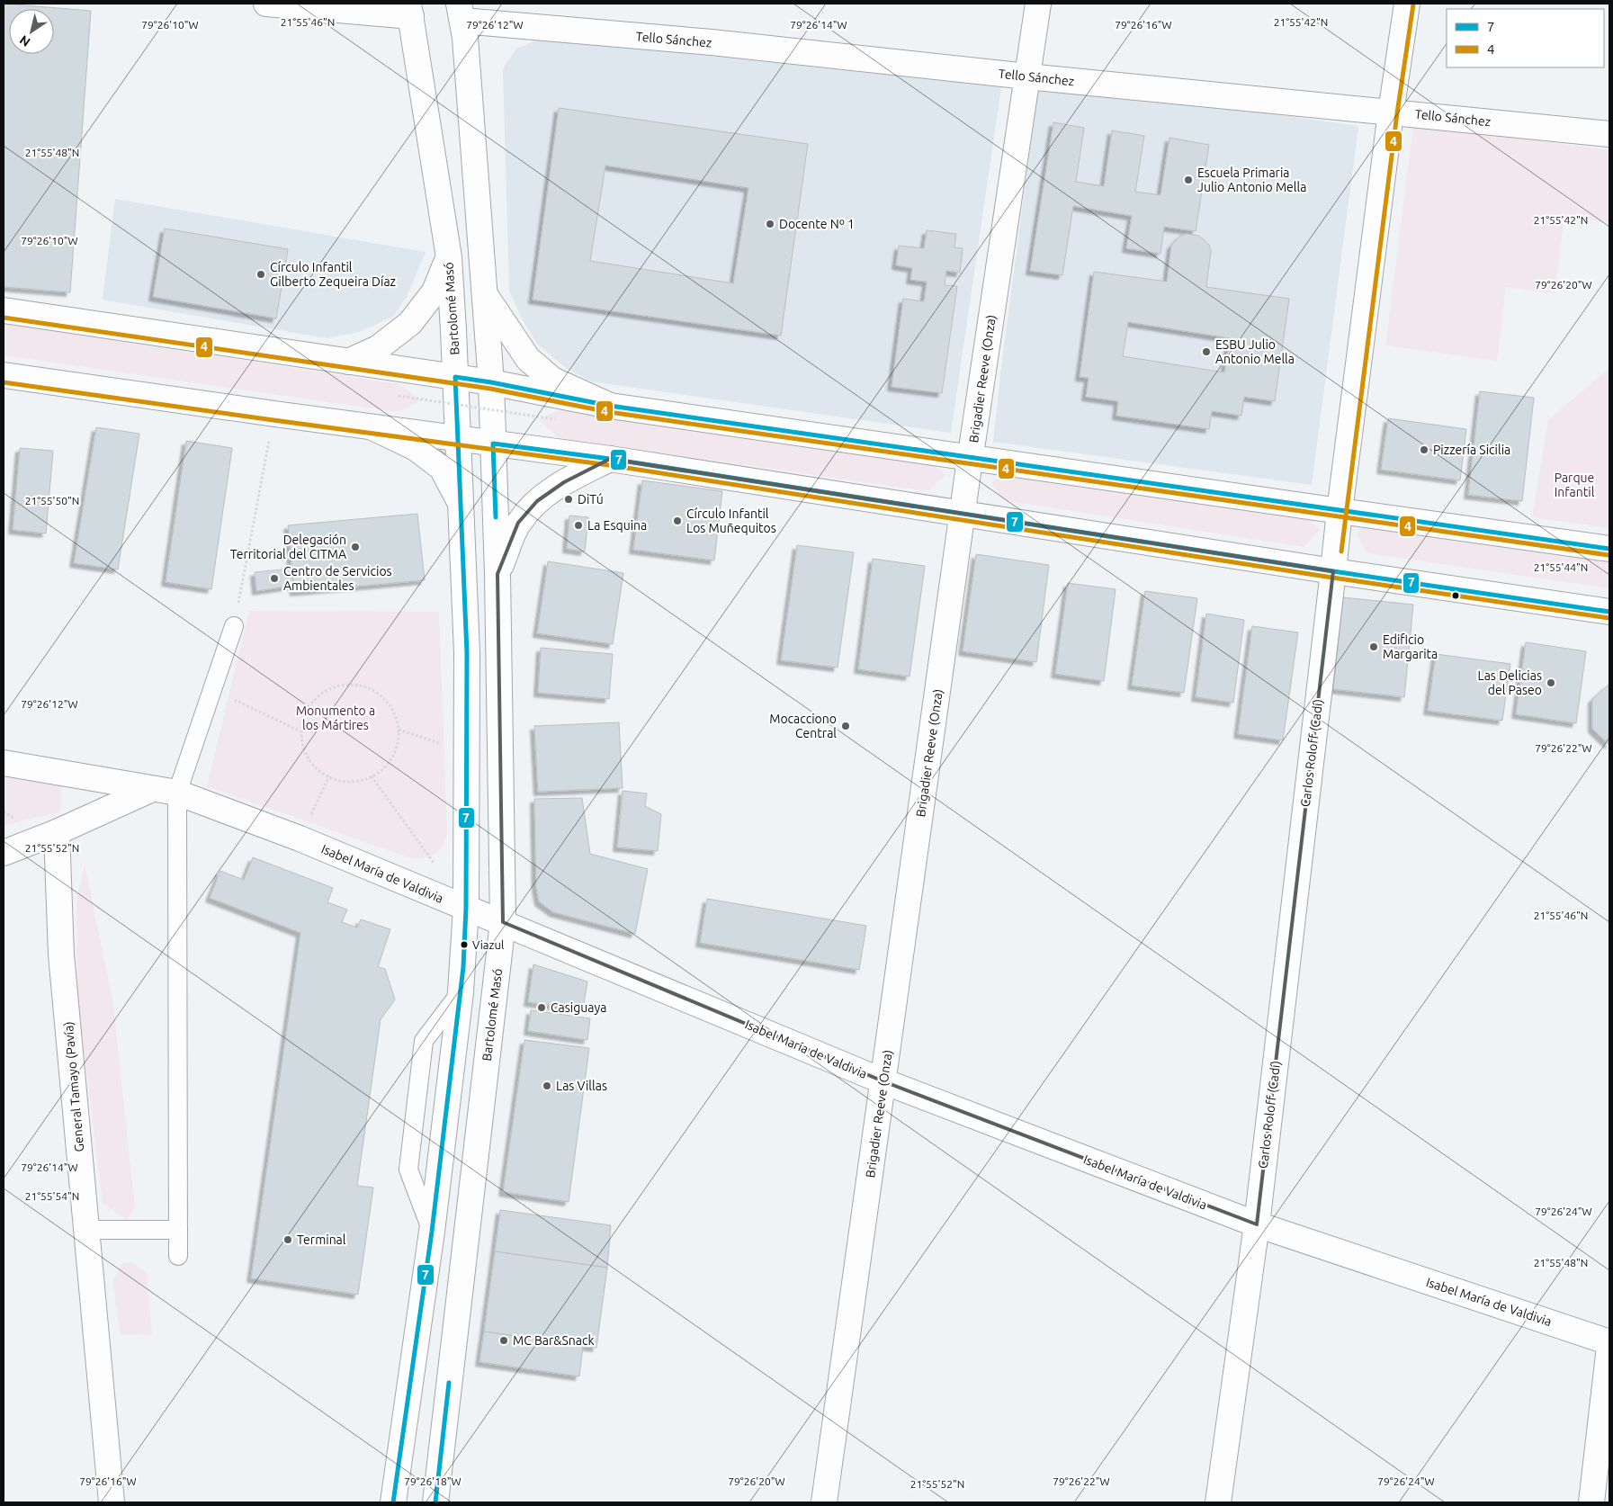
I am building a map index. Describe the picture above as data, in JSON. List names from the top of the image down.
{
  "streets": {
    "street": [
      "Tello Sánchez",
      "Bartolomé Masó",
      "Brigadier Reeve (Onza)",
      "Carlos Roloff (Cadí)",
      "Isabel María de Valdivia",
      "General Tamayo (Pavía)"
    ]
  },
  "crossings": [
    ["Tello Sánchez", "Brigadier Reeve (Onza)"],
    ["Tello Sánchez", "Carlos Roloff (Cadí)"],
    ["Bartolomé Masó", "Isabel María de Valdivia"],
    ["Brigadier Reeve (Onza)", "Isabel María de Valdivia"],
    ["Carlos Roloff (Cadí)", "Isabel María de Valdivia"]
  ],
  "parks": ["Parque Infantil", "Monumento a los Mártires"],
  "places": [
    "Escuela Primaria Julio Antonio Mella",
    "Docente Nº 1",
    "Círculo Infantil Gilberto Zequeira Díaz",
    "ESBU Julio Antonio Mella",
    "Pizzería Sicilia",
    "DiTú",
    "Círculo Infantil Los Muñequitos",
    "La Esquina",
    "Delegación Territorial del CITMA",
    "Centro de Servicios Ambientales",
    "Edificio Margarita",
    "Las Delicias del Paseo",
    "Mocacciono Central",
    "Viazul",
    "Casiguaya",
    "Las Villas",
    "Terminal",
    "MC Bar&Snack"
  ],
  "lines": ["transit line 4", "transit line 7"],
  "legend": ["7", "4"],
  "north": "bottom left",
  "coordinates": [
    "21°55'46\"N",
    "21°55'42\"N",
    "79°26'10\"W",
    "79°26'12\"W",
    "79°26'14\"W",
    "79°26'16\"W",
    "21°55'48\"N",
    "79°26'20\"W",
    "21°55'50\"N",
    "21°55'44\"N",
    "79°26'22\"W",
    "21°55'52\"N",
    "21°55'54\"N",
    "79°26'24\"W",
    "79°26'18\"W"
  ]
}
